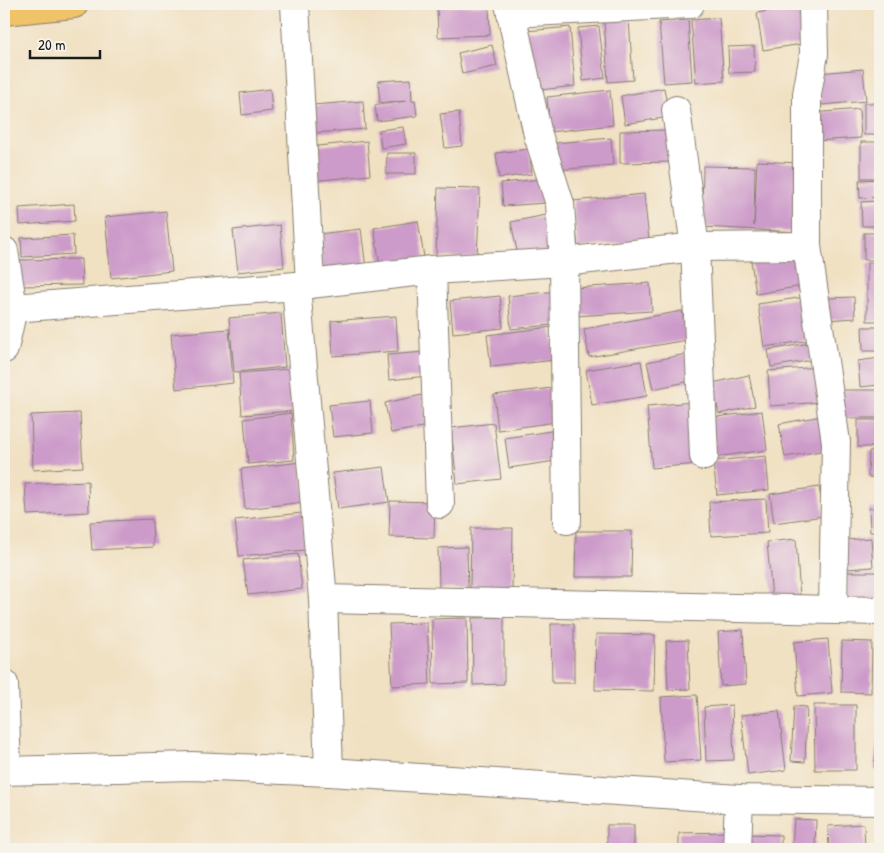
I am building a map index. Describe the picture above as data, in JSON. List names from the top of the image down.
{
  "scale_bar": "20 m"
}
